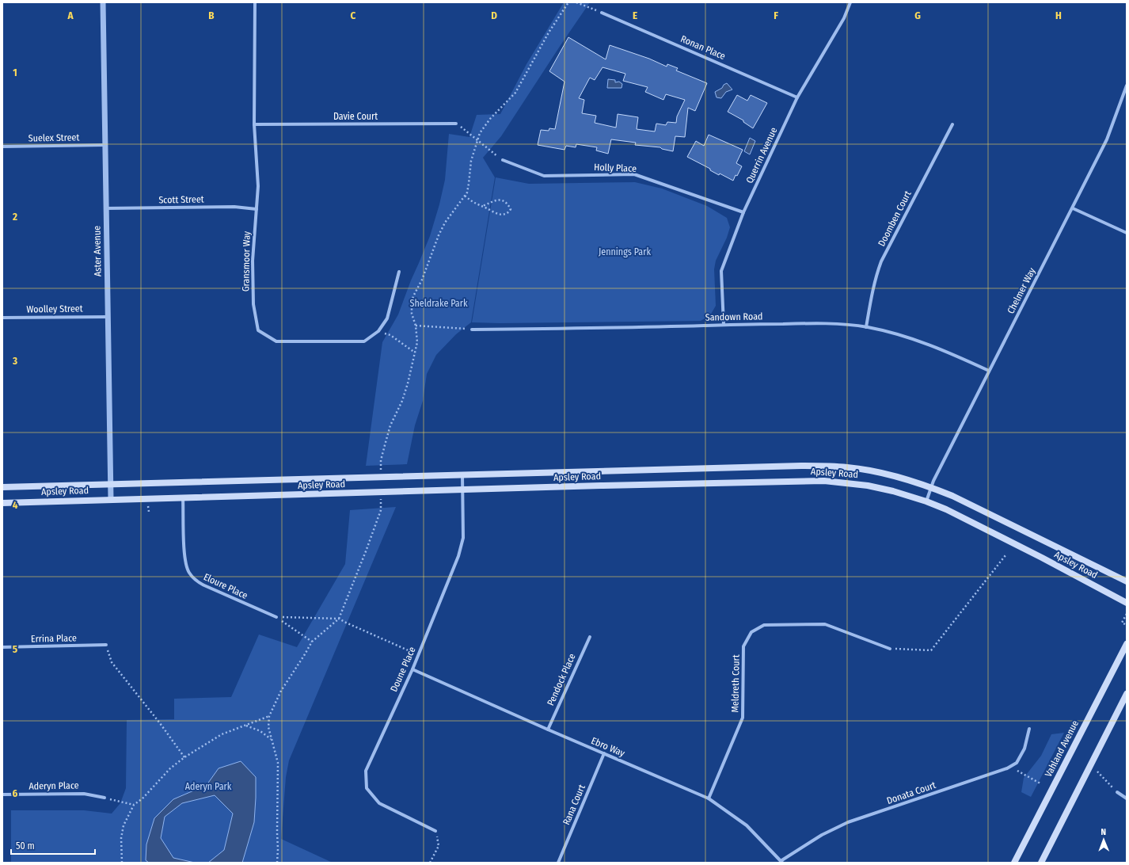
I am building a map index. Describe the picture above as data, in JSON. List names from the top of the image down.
{
  "streets": {
    "main road": ["Apsley Road", "Vahland Avenue"],
    "street": [
      "Ronan Place",
      "Davie Court",
      "Suelex Street",
      "Querrin Avenue",
      "Holly Place",
      "Scott Street",
      "Doomben Court",
      "Aster Avenue",
      "Gransmoor Way",
      "Chelmer Way",
      "Woolley Street",
      "Sandown Road",
      "Eloure Place",
      "Errina Place",
      "Doune Place",
      "Pendock Place",
      "Meldreth Court",
      "Ebro Way",
      "Aderyn Place",
      "Donata Court",
      "Rana Court"
    ]
  },
  "crossings": [
    ["Ronan Place", "Querrin Avenue"],
    ["Davie Court", "Gransmoor Way"],
    ["Suelex Street", "Aster Avenue"],
    ["Querrin Avenue", "Holly Place"],
    ["Querrin Avenue", "Sandown Road"],
    ["Scott Street", "Aster Avenue"],
    ["Scott Street", "Gransmoor Way"],
    ["Doomben Court", "Sandown Road"],
    ["Aster Avenue", "Woolley Street"],
    ["Aster Avenue", "Apsley Road"],
    ["Chelmer Way", "Sandown Road"],
    ["Chelmer Way", "Apsley Road"],
    ["Apsley Road", "Eloure Place"],
    ["Apsley Road", "Doune Place"],
    ["Doune Place", "Ebro Way"],
    ["Pendock Place", "Ebro Way"],
    ["Meldreth Court", "Ebro Way"],
    ["Ebro Way", "Donata Court"],
    ["Ebro Way", "Rana Court"]
  ],
  "parks": ["Jennings Park", "Sheldrake Park", "Aderyn Park"],
  "scale_bar": "50 m",
  "north": "top",
  "grid": {
    "columns": [
      "A",
      "B",
      "C",
      "D",
      "E",
      "F",
      "G",
      "H"
    ],
    "rows": [
      "1",
      "2",
      "3",
      "4",
      "5",
      "6"
    ]
  }
}
